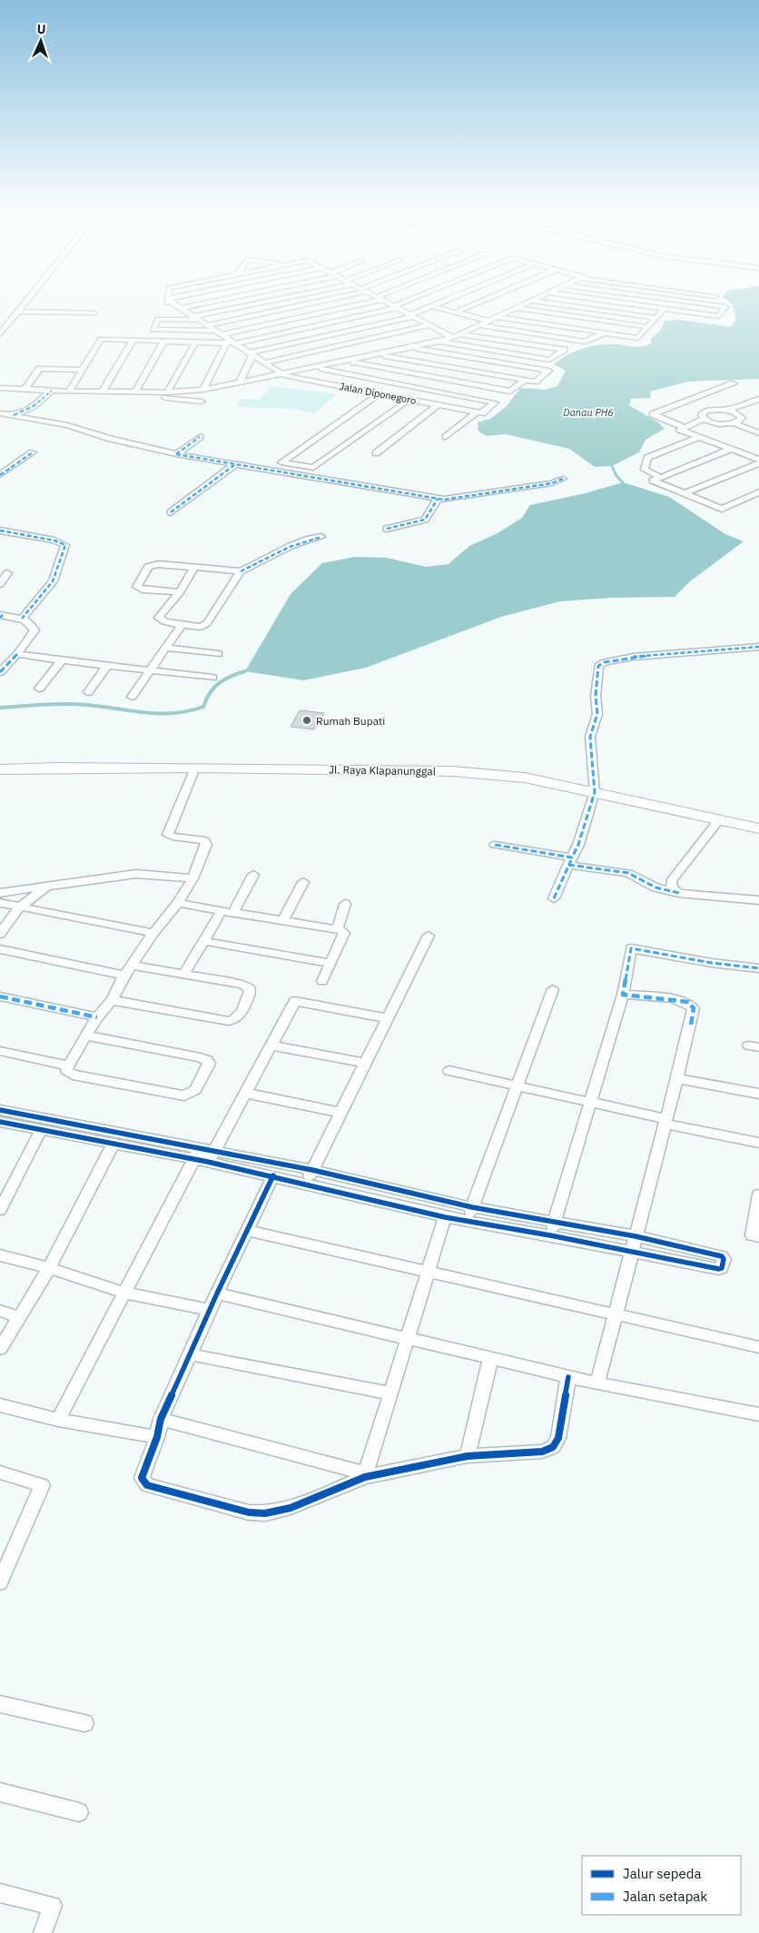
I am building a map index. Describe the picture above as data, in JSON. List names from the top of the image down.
{
  "streets": {
    "street": ["Jalan Diponegoro", "Jl. Raya Klapanunggal"]
  },
  "water": ["Danau PH6"],
  "places": ["Rumah Bupati"],
  "legend": ["Jalur sepeda", "Jalan setapak"],
  "north": "top"
}
